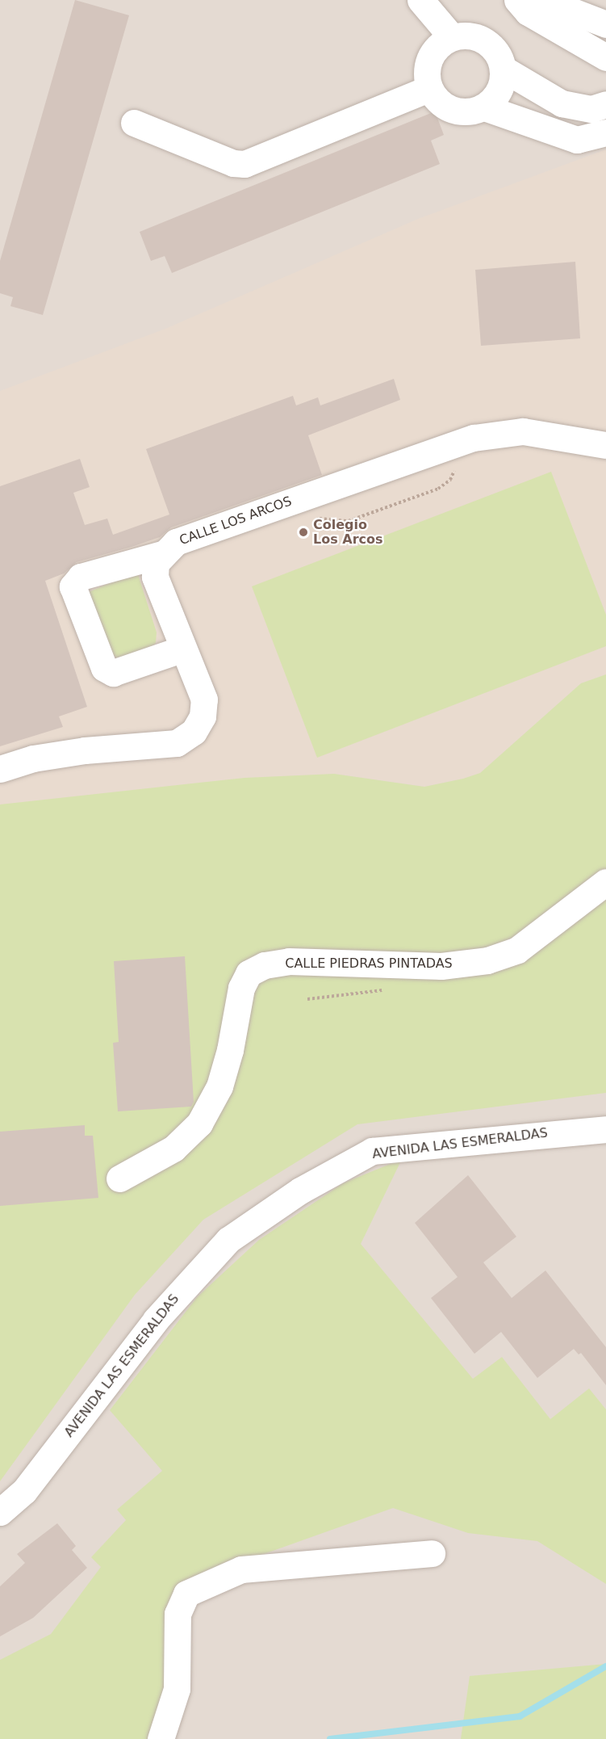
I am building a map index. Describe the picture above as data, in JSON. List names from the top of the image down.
{
  "streets": {
    "street": ["CALLE LOS ARCOS", "CALLE PIEDRAS PINTADAS", "AVENIDA LAS ESMERALDAS"]
  },
  "places": ["Colegio Los Arcos"]
}
